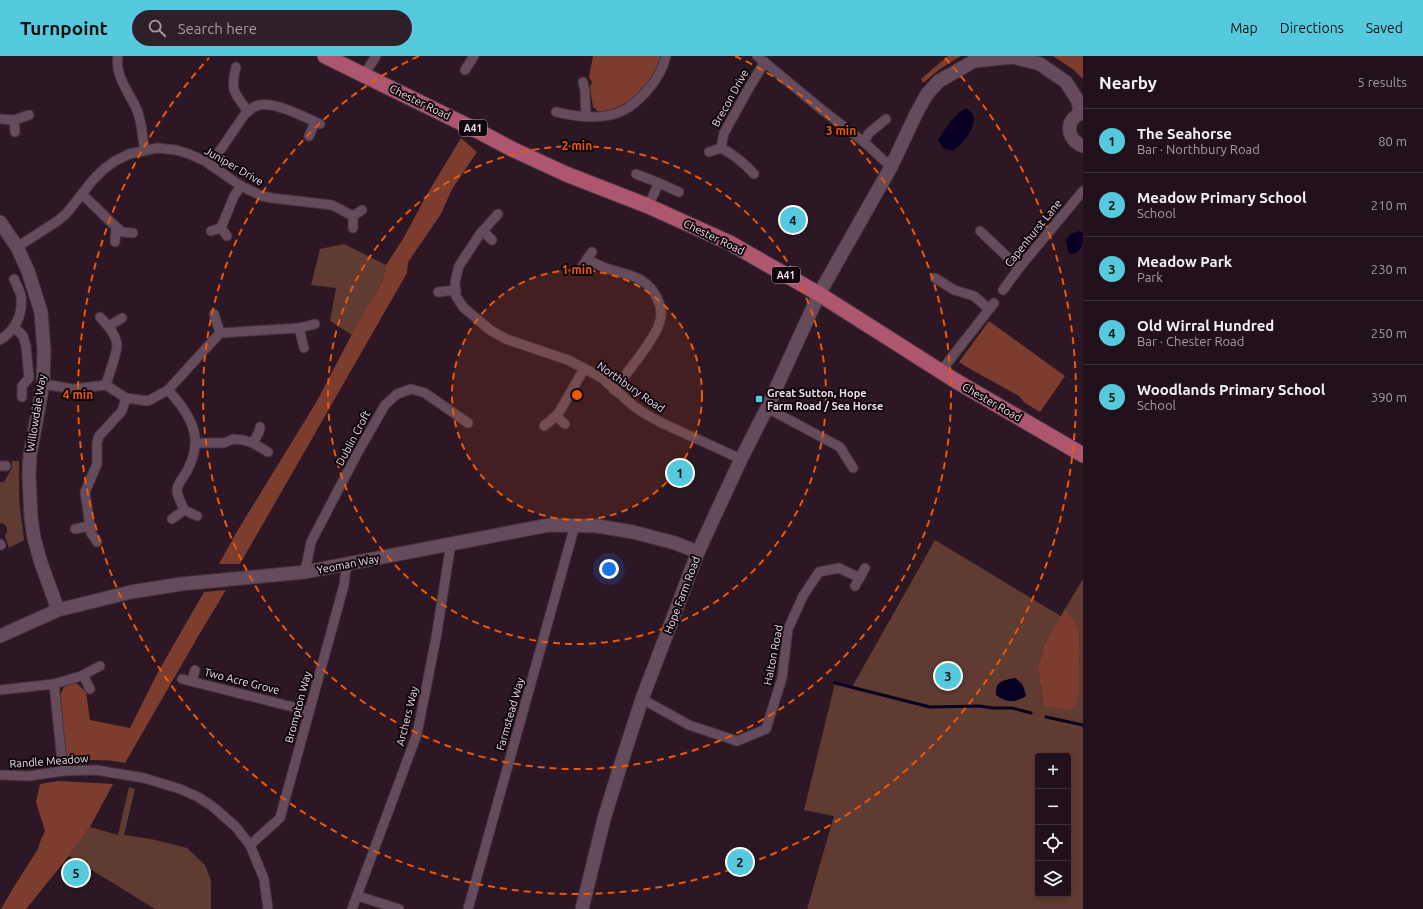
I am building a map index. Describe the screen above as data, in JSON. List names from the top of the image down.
{
  "streets": {
    "main road": ["Chester Road", "A41"],
    "street": [
      "Brecon Drive",
      "Juniper Drive",
      "Capenhurst Lane",
      "Northbury Road",
      "Willowdale Way",
      "Dublin Croft",
      "Yeoman Way",
      "Hope Farm Road",
      "Halton Road",
      "Two Acre Grove",
      "Brompton Way",
      "Farmstead Way",
      "Archers Way",
      "Randle Meadow"
    ]
  },
  "crossings": [
    ["Chester Road", "Hope Farm Road"],
    ["Juniper Drive", "Willowdale Way"],
    ["Northbury Road", "Hope Farm Road"],
    ["Willowdale Way", "Yeoman Way"],
    ["Dublin Croft", "Yeoman Way"],
    ["Yeoman Way", "Hope Farm Road"],
    ["Yeoman Way", "Brompton Way"],
    ["Yeoman Way", "Farmstead Way"],
    ["Yeoman Way", "Archers Way"],
    ["Hope Farm Road", "Halton Road"],
    ["Two Acre Grove", "Brompton Way"],
    ["Brompton Way", "Randle Meadow"]
  ],
  "places": {
    "transit": ["Great Sutton, Hope Farm Road / Sea Horse"]
  },
  "page": {
    "header": "Turnpoint",
    "search": "Search here",
    "nav": ["Map", "Directions", "Saved"],
    "heading": ["Nearby", "5 results"],
    "list": [
      {
        "mark": "1",
        "name": "The Seahorse",
        "note": "Bar · Northbury Road",
        "value": "80 m"
      },
      {
        "mark": "2",
        "name": "Meadow Primary School",
        "note": "School",
        "value": "210 m"
      },
      {
        "mark": "3",
        "name": "Meadow Park",
        "note": "Park",
        "value": "230 m"
      },
      {
        "mark": "4",
        "name": "Old Wirral Hundred",
        "note": "Bar · Chester Road",
        "value": "250 m"
      },
      {
        "mark": "5",
        "name": "Woodlands Primary School",
        "note": "School",
        "value": "390 m"
      }
    ],
    "pins": [
      "4",
      "1",
      "3",
      "2",
      "5"
    ],
    "map_buttons": ["+", "−"]
  },
  "rings": [
    "3 min",
    "2 min",
    "1 min",
    "4 min"
  ]
}
